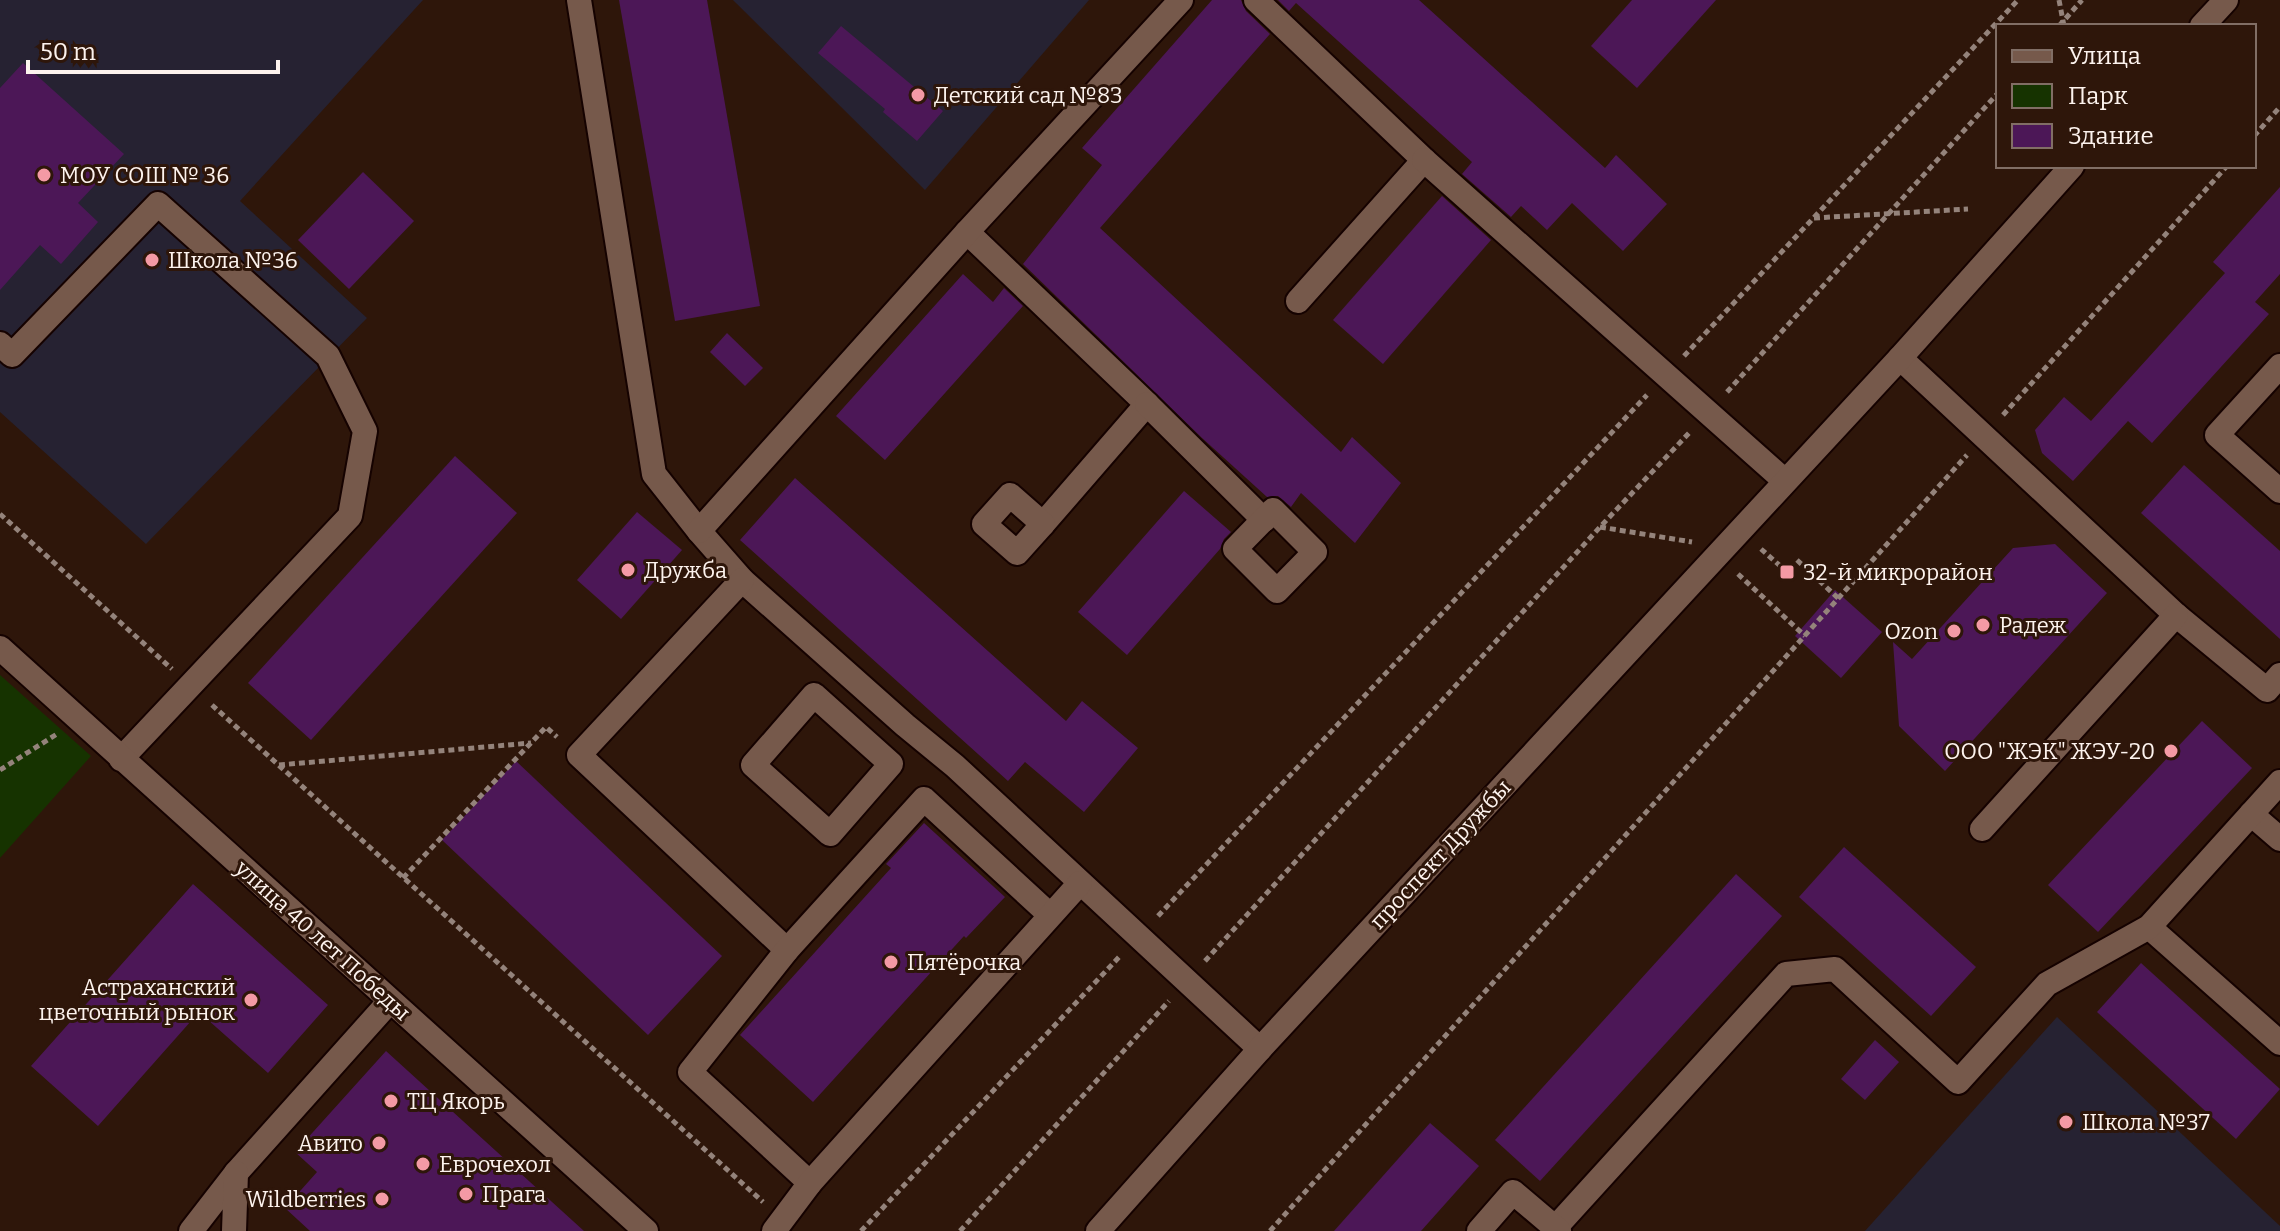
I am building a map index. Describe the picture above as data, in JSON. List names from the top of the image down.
{
  "streets": {
    "street": ["проспект Дружбы", "улица 40 лет Победы"]
  },
  "places": {
    "other": [
      "Детский сад №83",
      "МОУ СОШ № 36",
      "Школа №36",
      "Дружба",
      "Радеж",
      "Ozon",
      "ООО \"ЖЭК\" ЖЭУ-20",
      "Пятёрочка",
      "Астраханский цветочный рынок",
      "ТЦ Якорь",
      "Школа №37",
      "Авито",
      "Еврочехол",
      "Прага",
      "Wildberries"
    ],
    "transit": ["32-й микрорайон"]
  },
  "legend": ["Улица", "Парк", "Здание"],
  "scale_bar": "50 m"
}
